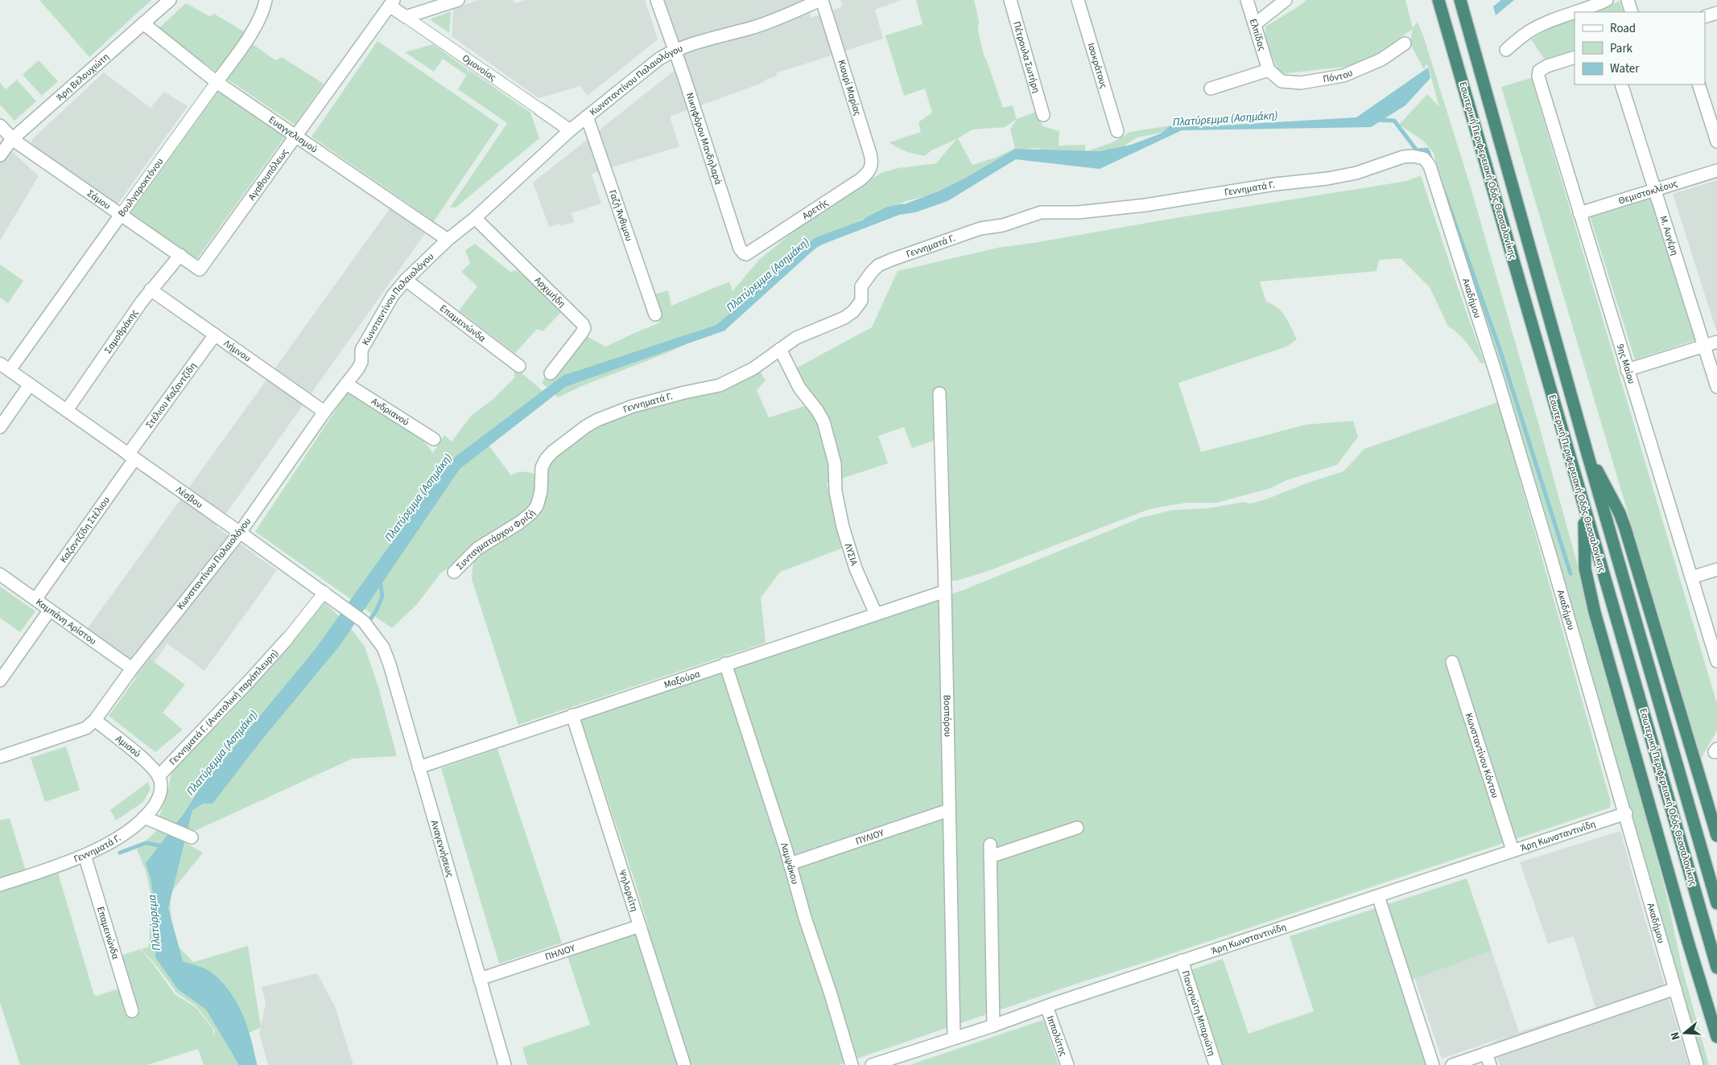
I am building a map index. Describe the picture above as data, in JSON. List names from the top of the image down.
{
  "streets": {
    "highway": ["Εσωτερική Περιφερειακή Οδός Θεσσαλονίκης"],
    "street": [
      "Ελπίδας",
      "Πέτρουλα Σωτήρη",
      "Ισοκράτους",
      "Ομονοίας",
      "Πόντου",
      "Άρη Βελουχιώτη",
      "Κωνσταντίνου Παλαιολόγου",
      "Κιουρί Μαρίας",
      "Ευαγγελισμού",
      "Νικηφόρου Μανδηλαρά",
      "Αγαθουπόλεως",
      "Βουλγαροκτόνου",
      "Γεννηματά Γ.",
      "Θεμιστοκλέους",
      "Σάμου",
      "Αρετής",
      "Γαζή Άνθιμου",
      "Μ. Αυγέρη",
      "Αρχιμήδη",
      "Ακαδήμου",
      "Επαμεινώνδα",
      "Σαμοθράκης",
      "Λήμνου",
      "9ης Μαίου",
      "Στέλιου Καζαντζίδη",
      "Ανδριανού",
      "Λέσβου",
      "Καζαντζίδη Στέλιου",
      "Συνταγματάρχου Φριζή",
      "ΛΥΣΙΑ",
      "Καμπάνη Αρίστου",
      "Μαξούρα",
      "Γεννηματά Γ. (Ανατολική παράπλευρη)",
      "Βοσπόρου",
      "Αμισού",
      "Κωνσταντίνου Κόντου",
      "Άρη Κωνσταντινίδη",
      "ΠΥΛΙΟΥ",
      "Αναγεννήσεως",
      "Λαμψάκου",
      "Ψηλορείτη",
      "ΠΗΛΙΟΥ",
      "Παναγιώτη Μπαριώτη",
      "Ιππολύτης"
    ]
  },
  "crossings": [
    ["Ελπίδας", "Πόντου"],
    ["Ομονοίας", "Κωνσταντίνου Παλαιολόγου"],
    ["Ομονοίας", "Αγαθουπόλεως"],
    ["Άρη Βελουχιώτη", "Ευαγγελισμού"],
    ["Άρη Βελουχιώτη", "Σάμου"],
    ["Κωνσταντίνου Παλαιολόγου", "Κιουρί Μαρίας"],
    ["Κωνσταντίνου Παλαιολόγου", "Ευαγγελισμού"],
    ["Κωνσταντίνου Παλαιολόγου", "Νικηφόρου Μανδηλαρά"],
    ["Κωνσταντίνου Παλαιολόγου", "Γαζή Άνθιμου"],
    ["Κωνσταντίνου Παλαιολόγου", "Αρχιμήδη"],
    ["Κωνσταντίνου Παλαιολόγου", "Επαμεινώνδα"],
    ["Κωνσταντίνου Παλαιολόγου", "Λήμνου"],
    ["Κωνσταντίνου Παλαιολόγου", "Ανδριανού"],
    ["Κωνσταντίνου Παλαιολόγου", "Λέσβου"],
    ["Κωνσταντίνου Παλαιολόγου", "Καμπάνη Αρίστου"],
    ["Κωνσταντίνου Παλαιολόγου", "Αμισού"],
    ["Κιουρί Μαρίας", "Αρετής"],
    ["Ευαγγελισμού", "Αγαθουπόλεως"],
    ["Ευαγγελισμού", "Βουλγαροκτόνου"],
    ["Νικηφόρου Μανδηλαρά", "Αρετής"],
    ["Αγαθουπόλεως", "Σάμου"],
    ["Βουλγαροκτόνου", "Σάμου"],
    ["Βουλγαροκτόνου", "Λέσβου"],
    ["Γεννηματά Γ.", "Ακαδήμου"],
    ["Γεννηματά Γ.", "Επαμεινώνδα"],
    ["Γεννηματά Γ.", "Συνταγματάρχου Φριζή"],
    ["Γεννηματά Γ.", "ΛΥΣΙΑ"],
    ["Γεννηματά Γ.", "Γεννηματά Γ. (Ανατολική παράπλευρη)"],
    ["Γεννηματά Γ.", "Αμισού"],
    ["Θεμιστοκλέους", "Μ. Αυγέρη"],
    ["Θεμιστοκλέους", "9ης Μαίου"],
    ["Σάμου", "Σαμοθράκης"],
    ["Ακαδήμου", "Άρη Κωνσταντινίδη"],
    ["Σαμοθράκης", "Λήμνου"],
    ["Σαμοθράκης", "Λέσβου"],
    ["Λήμνου", "Στέλιου Καζαντζίδη"],
    ["Στέλιου Καζαντζίδη", "Λέσβου"],
    ["Στέλιου Καζαντζίδη", "Καζαντζίδη Στέλιου"],
    ["Λέσβου", "Καζαντζίδη Στέλιου"],
    ["Λέσβου", "Αναγεννήσεως"],
    ["Καζαντζίδη Στέλιου", "Καμπάνη Αρίστου"],
    ["ΛΥΣΙΑ", "Μαξούρα"],
    ["Μαξούρα", "Βοσπόρου"],
    ["Μαξούρα", "Αναγεννήσεως"],
    ["Μαξούρα", "Λαμψάκου"],
    ["Μαξούρα", "Ψηλορείτη"],
    ["Γεννηματά Γ. (Ανατολική παράπλευρη)", "Αμισού"],
    ["Βοσπόρου", "Άρη Κωνσταντινίδη"],
    ["Βοσπόρου", "ΠΥΛΙΟΥ"],
    ["Κωνσταντίνου Κόντου", "Άρη Κωνσταντινίδη"],
    ["Άρη Κωνσταντινίδη", "Παναγιώτη Μπαριώτη"],
    ["Άρη Κωνσταντινίδη", "Ιππολύτης"],
    ["ΠΥΛΙΟΥ", "Λαμψάκου"],
    ["Αναγεννήσεως", "ΠΗΛΙΟΥ"],
    ["Ψηλορείτη", "ΠΗΛΙΟΥ"]
  ],
  "water": ["Πλατύρεμμα (Ασημάκη)", "Πλατύρρεμα"],
  "legend": ["Road", "Park", "Water"],
  "north": "left"
}
